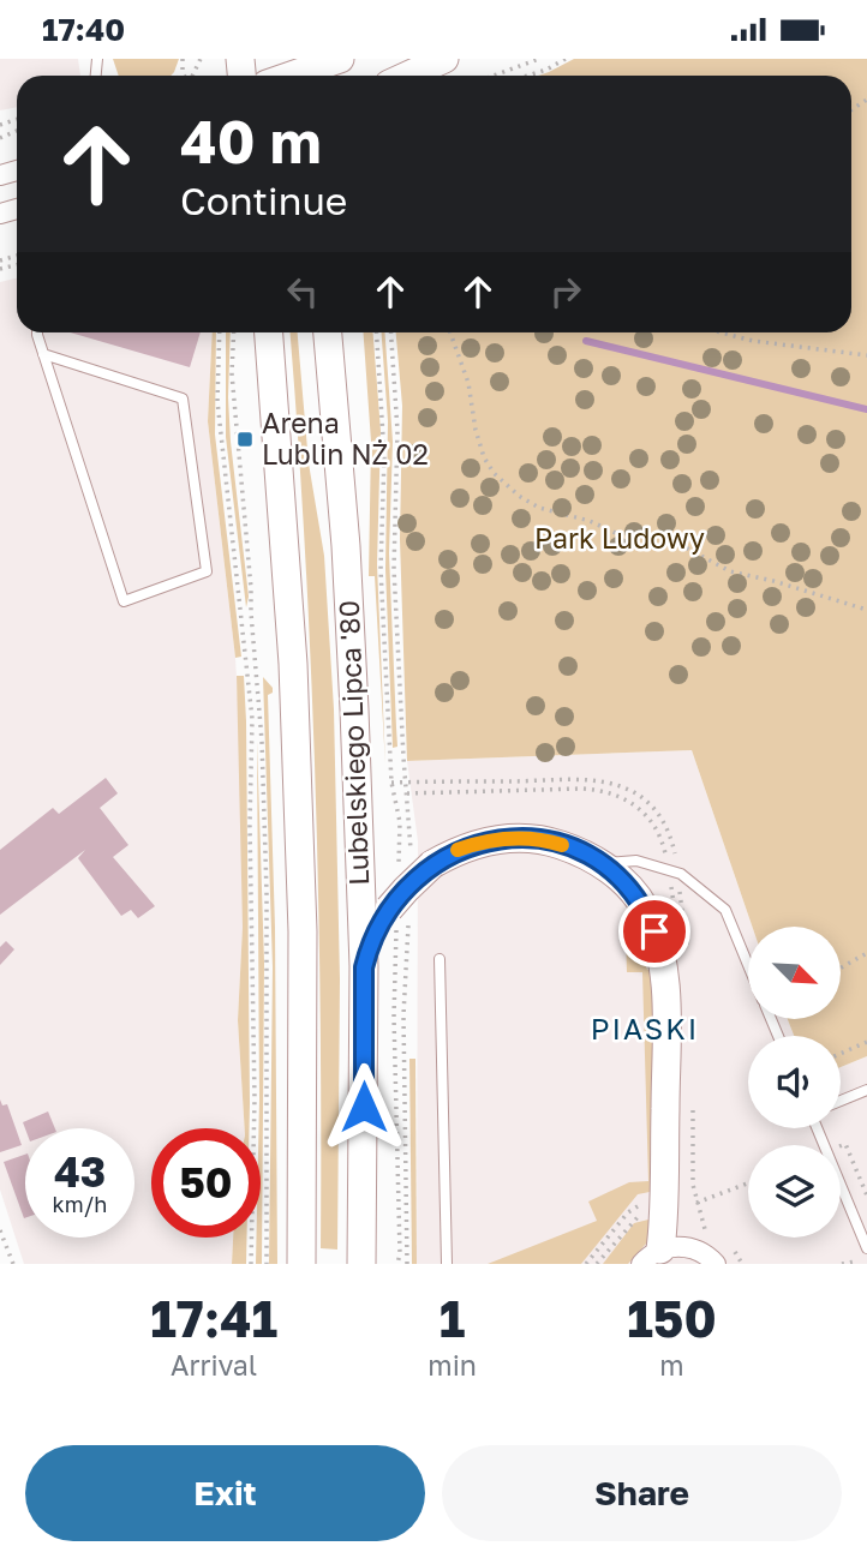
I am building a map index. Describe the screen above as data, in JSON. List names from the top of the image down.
{
  "streets": {
    "main road": ["Lubelskiego Lipca '80"]
  },
  "districts": ["PIASKI"],
  "parks": ["Park Ludowy"],
  "places": {
    "transit": ["Arena Lublin NŻ 02"]
  },
  "north": "bottom right",
  "page": {
    "status": "17:40",
    "turn": ["40 m", "Continue"],
    "speed": "43 km/h",
    "limit": "50",
    "eta": [
      "17:41",
      "Arrival",
      "1",
      "min",
      "150",
      "m"
    ],
    "buttons": ["Exit", "Share"]
  }
}
